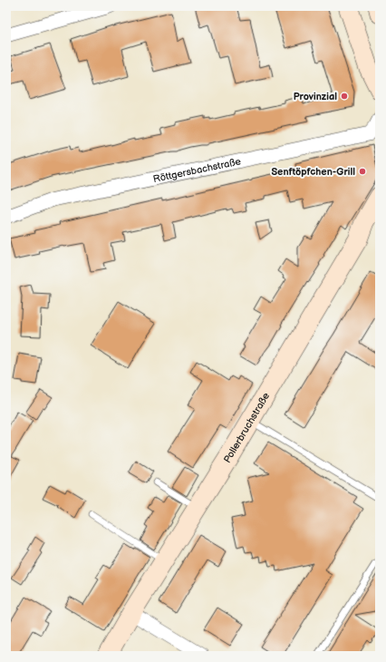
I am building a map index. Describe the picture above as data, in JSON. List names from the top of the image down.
{
  "streets": {
    "street": ["Röttgersbachstraße", "Pollerbruchstraße"]
  },
  "places": ["Provinzial", "Senftöpfchen-Grill"]
}
